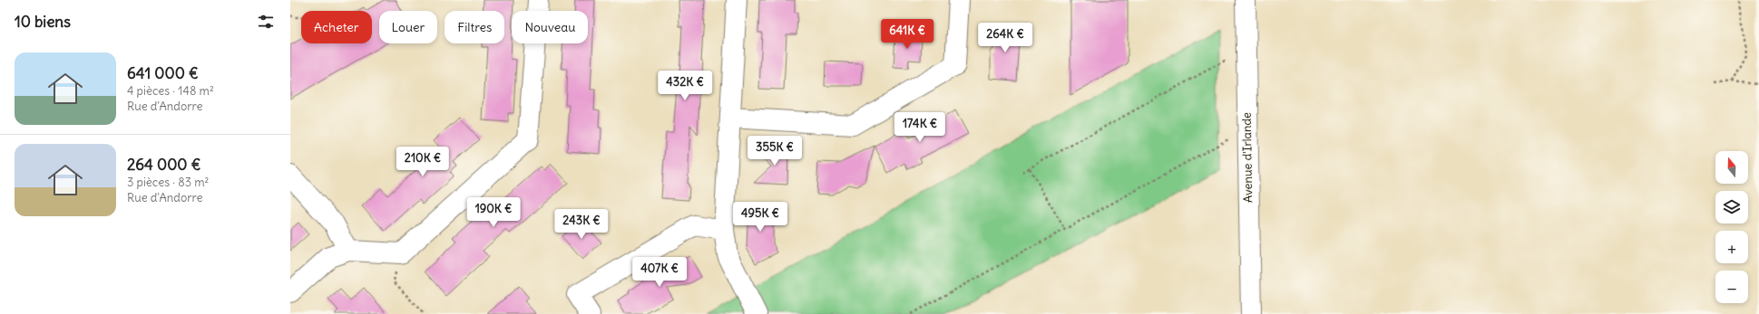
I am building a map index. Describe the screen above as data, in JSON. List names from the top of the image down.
{
  "streets": {
    "street": ["Avenue d'Irlande"]
  },
  "north": "top",
  "page": {
    "heading": "10 biens",
    "chip": [
      "Acheter",
      "Louer",
      "Filtres",
      "Nouveau"
    ],
    "price": [
      "641K €",
      "264K €",
      "432K €",
      "174K €",
      "355K €",
      "210K €",
      "190K €",
      "495K €",
      "243K €",
      "407K €"
    ],
    "list": [
      {
        "name": "641 000 €",
        "note": "4 pièces · 148 m² · Rue d'Andorre"
      },
      {
        "name": "264 000 €",
        "note": "3 pièces · 83 m² · Rue d'Andorre"
      }
    ],
    "map_buttons": ["+", "−"]
  }
}
